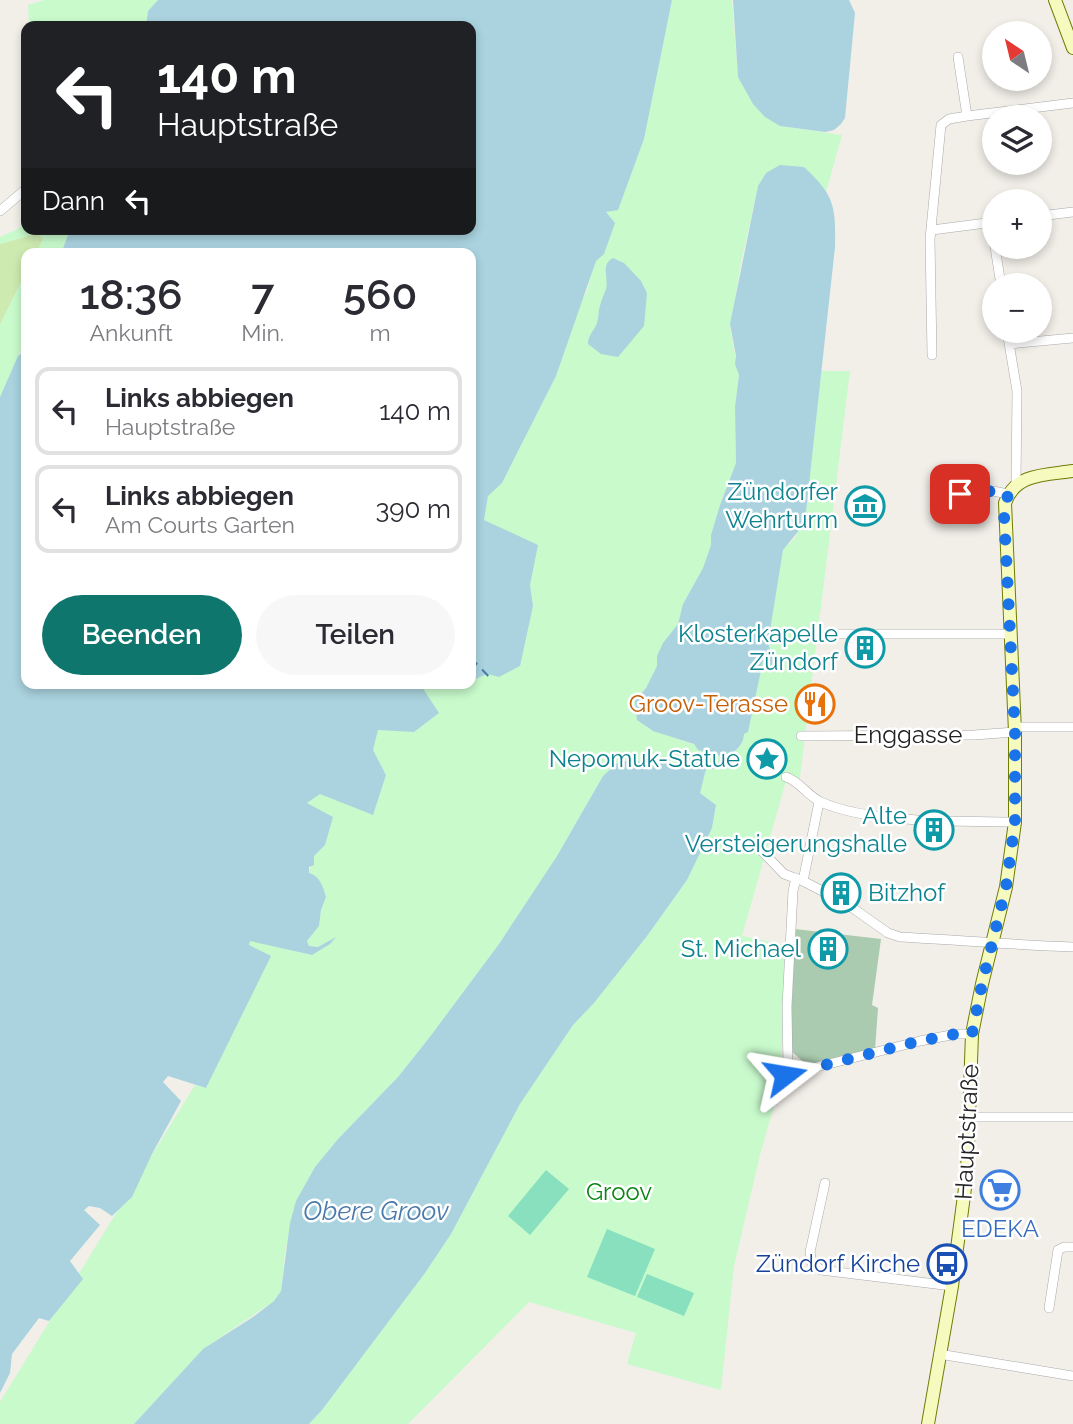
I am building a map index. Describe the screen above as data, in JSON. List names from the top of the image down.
{
  "streets": {
    "main road": ["Hauptstraße"],
    "street": ["Enggasse"]
  },
  "crossings": [
    ["Enggasse", "Hauptstraße"]
  ],
  "water": ["Obere Groov"],
  "parks": ["Groov"],
  "places": {
    "museum": ["Zündorfer Wehrturm"],
    "building": [
      "Klosterkapelle Zündorf",
      "Alte Versteigerungshalle",
      "Bitzhof",
      "St. Michael"
    ],
    "restaurant": ["Groov-Terasse"],
    "place": ["Nepomuk-Statue"],
    "supermarket": ["EDEKA"],
    "bus stop": ["Zündorf Kirche"]
  },
  "north": "top left",
  "page": {
    "map_buttons": ["+", "−"],
    "turn": ["140 m", "Hauptstraße"],
    "then": "Dann",
    "eta": [
      "18:36",
      "Ankunft",
      "7",
      "Min.",
      "560",
      "m"
    ],
    "list": [
      {
        "name": "Links abbiegen",
        "note": "Hauptstraße",
        "value": "140 m"
      },
      {
        "name": "Links abbiegen",
        "note": "Am Courts Garten",
        "value": "390 m"
      }
    ],
    "buttons": ["Beenden", "Teilen"]
  }
}
